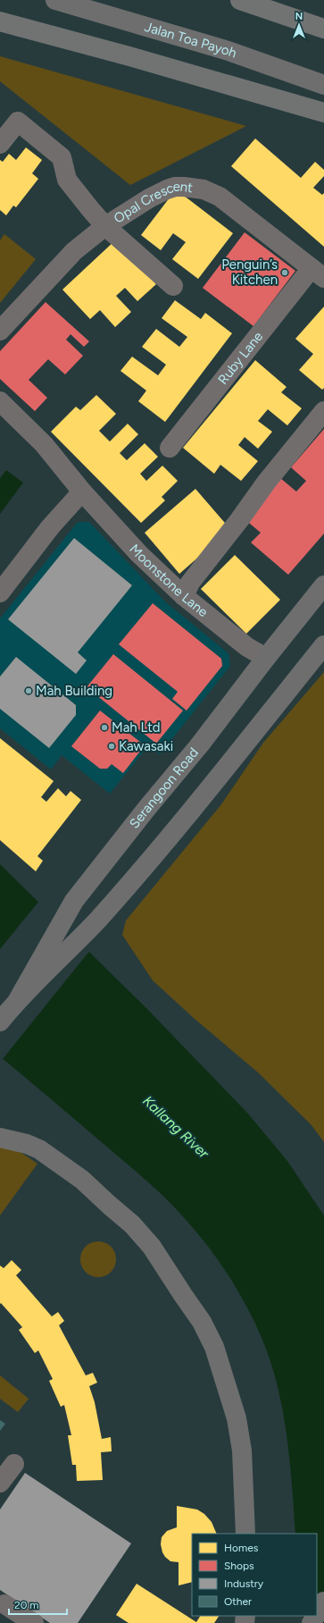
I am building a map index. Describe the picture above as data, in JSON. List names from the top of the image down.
{
  "streets": {
    "main road": ["Jalan Toa Payoh", "Serangoon Road"],
    "street": ["Opal Crescent", "Ruby Lane", "Moonstone Lane"]
  },
  "crossings": [
    ["Opal Crescent", "Ruby Lane"],
    ["Moonstone Lane", "Serangoon Road"]
  ],
  "water": ["Kallang River"],
  "places": [
    "Penguin’s Kitchen",
    "Mah Building",
    "Mah Ltd",
    "Kawasaki"
  ],
  "legend": [
    "Homes",
    "Shops",
    "Industry",
    "Other"
  ],
  "scale_bar": "20 m",
  "north": "top"
}
